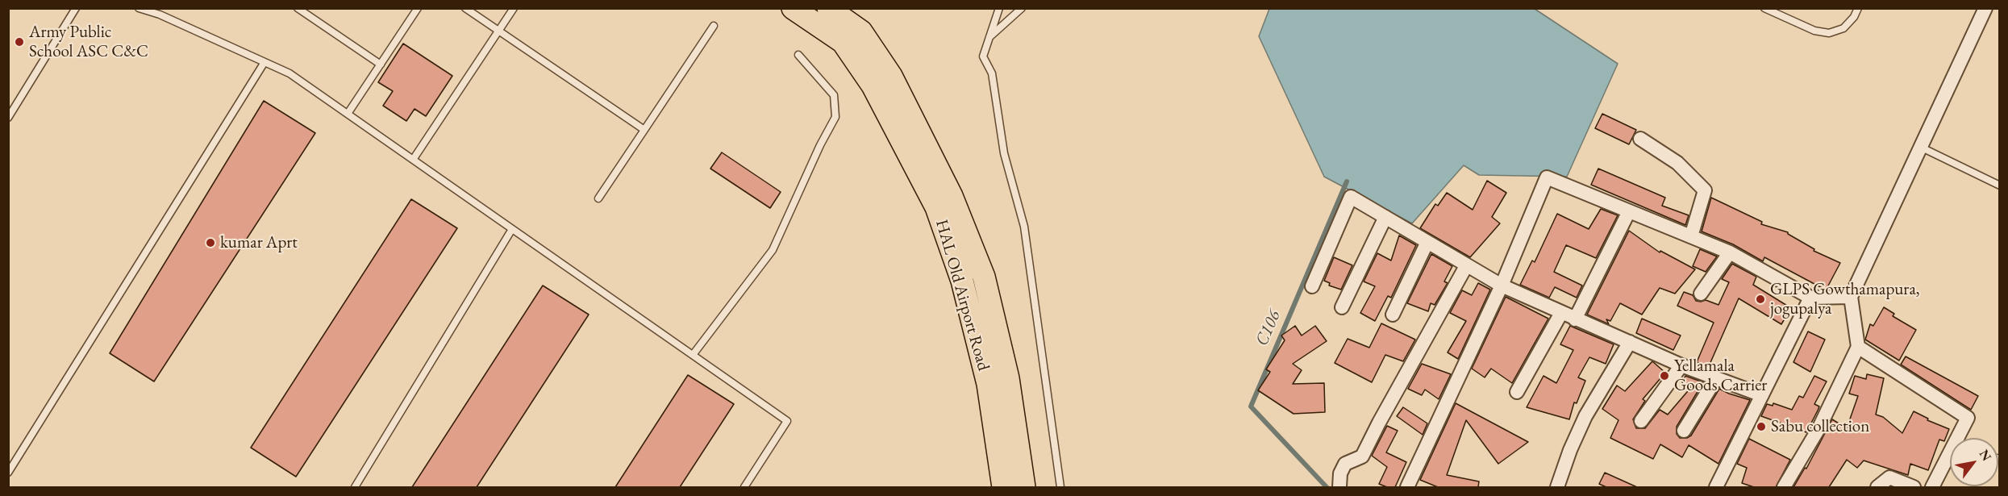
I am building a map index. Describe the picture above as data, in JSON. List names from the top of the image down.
{
  "streets": {
    "main road": ["HAL Old Airport Road"]
  },
  "water": ["C106"],
  "places": [
    "Army Public School ASC C&C",
    "kumar Aprt",
    "GLPS Gowthamapura, jogupalya",
    "Yellamala Goods Carrier",
    "Sabu collection"
  ],
  "north": "top right"
}
